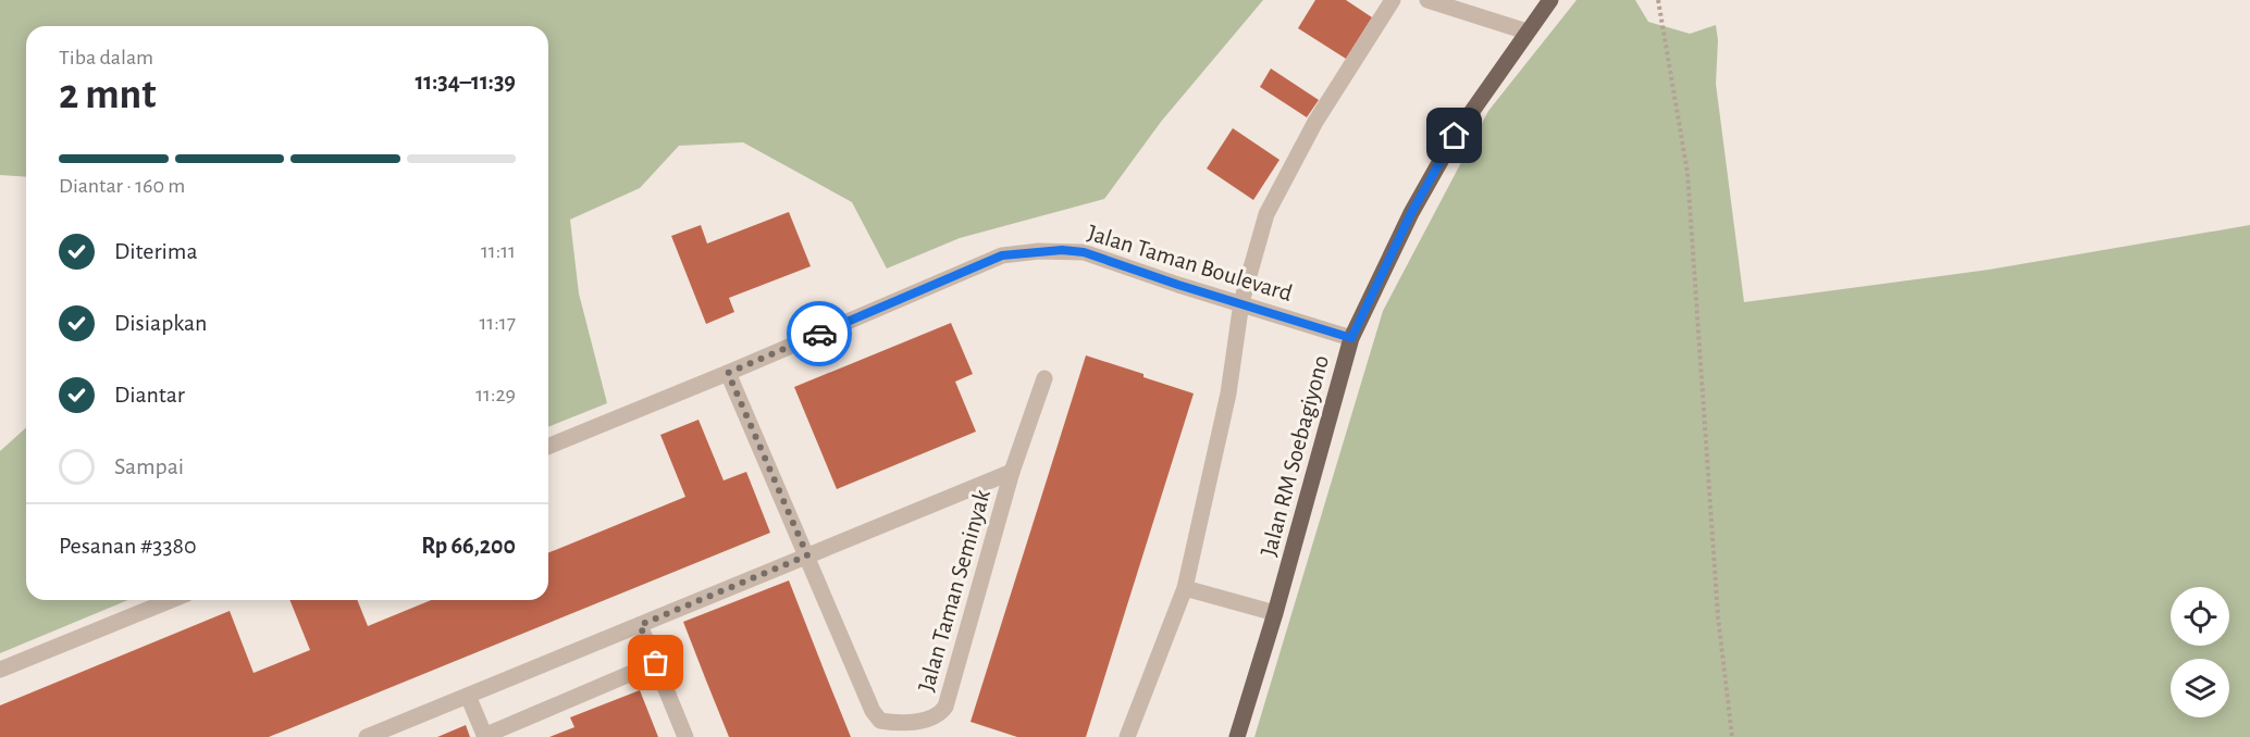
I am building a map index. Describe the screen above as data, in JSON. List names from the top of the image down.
{
  "streets": {
    "main road": ["Jalan RM Soebagiyono"],
    "street": ["Jalan Taman Boulevard", "Jalan Taman Seminyak"]
  },
  "crossings": [
    ["Jalan Taman Boulevard", "Jalan RM Soebagiyono"],
    ["Jalan Taman Boulevard", "Jalan Taman Seminyak"]
  ],
  "page": {
    "heading": ["2 mnt", "Tiba dalam", "11:34–11:39"],
    "panel": ["Pesanan #3380", "Rp 66,200"],
    "bar": "Diantar · 160 m",
    "list": [
      ["Diterima", "11:11"],
      ["Disiapkan", "11:17"],
      ["Diantar", "11:29"],
      "Sampai"
    ]
  }
}
